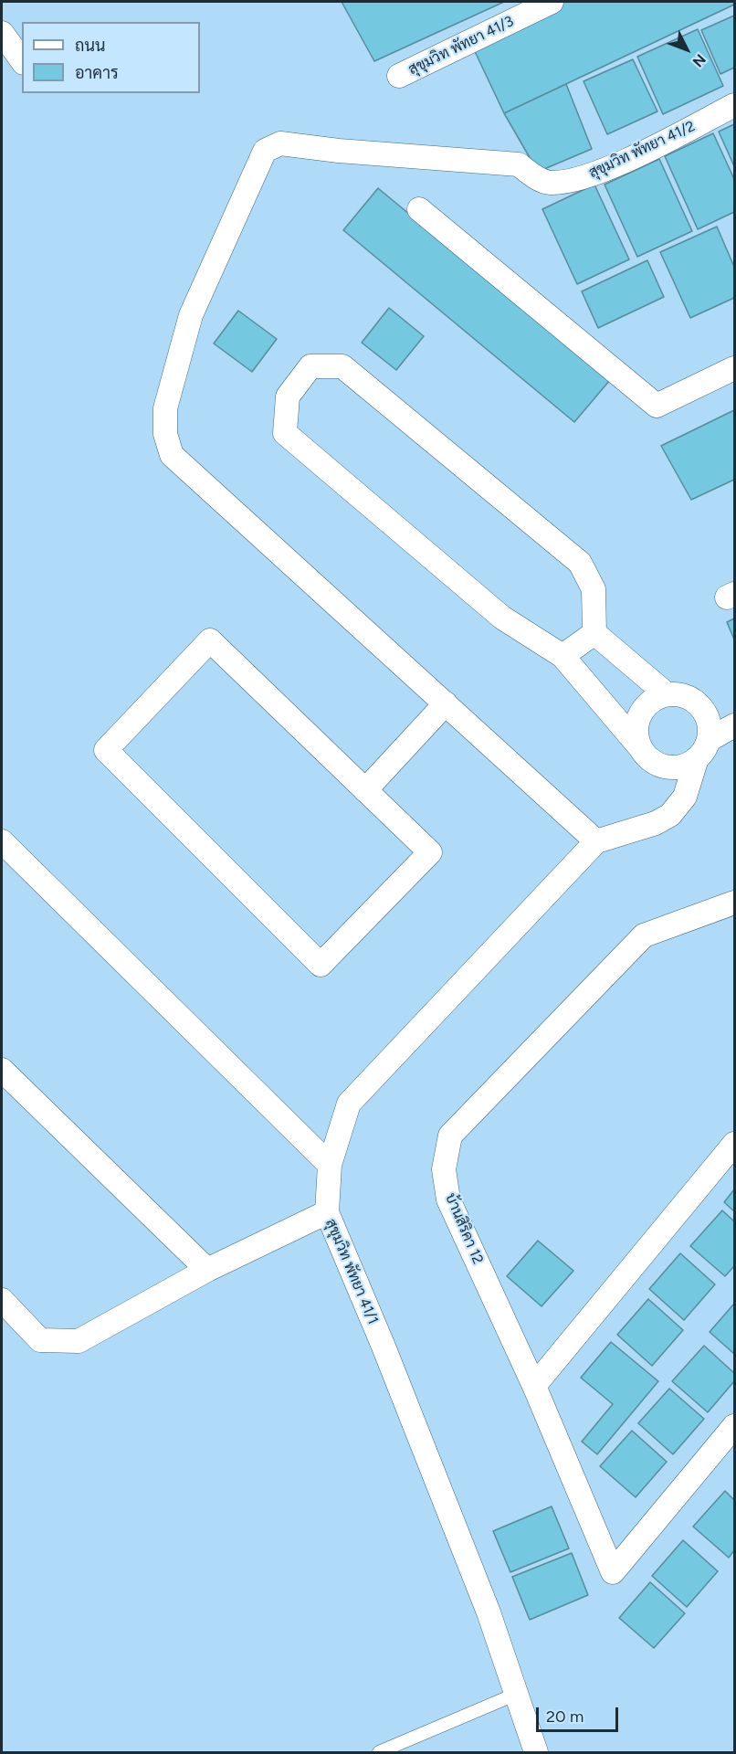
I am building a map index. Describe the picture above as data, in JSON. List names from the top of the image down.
{
  "streets": {
    "street": [
      "สุขุมวิท พัทยา 41/3",
      "สุขุมวิท พัทยา 41/2",
      "บ้านสิริคา 12",
      "สุขุมวิท พัทยา 41/1"
    ]
  },
  "legend": ["ถนน", "อาคาร"],
  "scale_bar": "20 m",
  "north": "bottom right"
}
